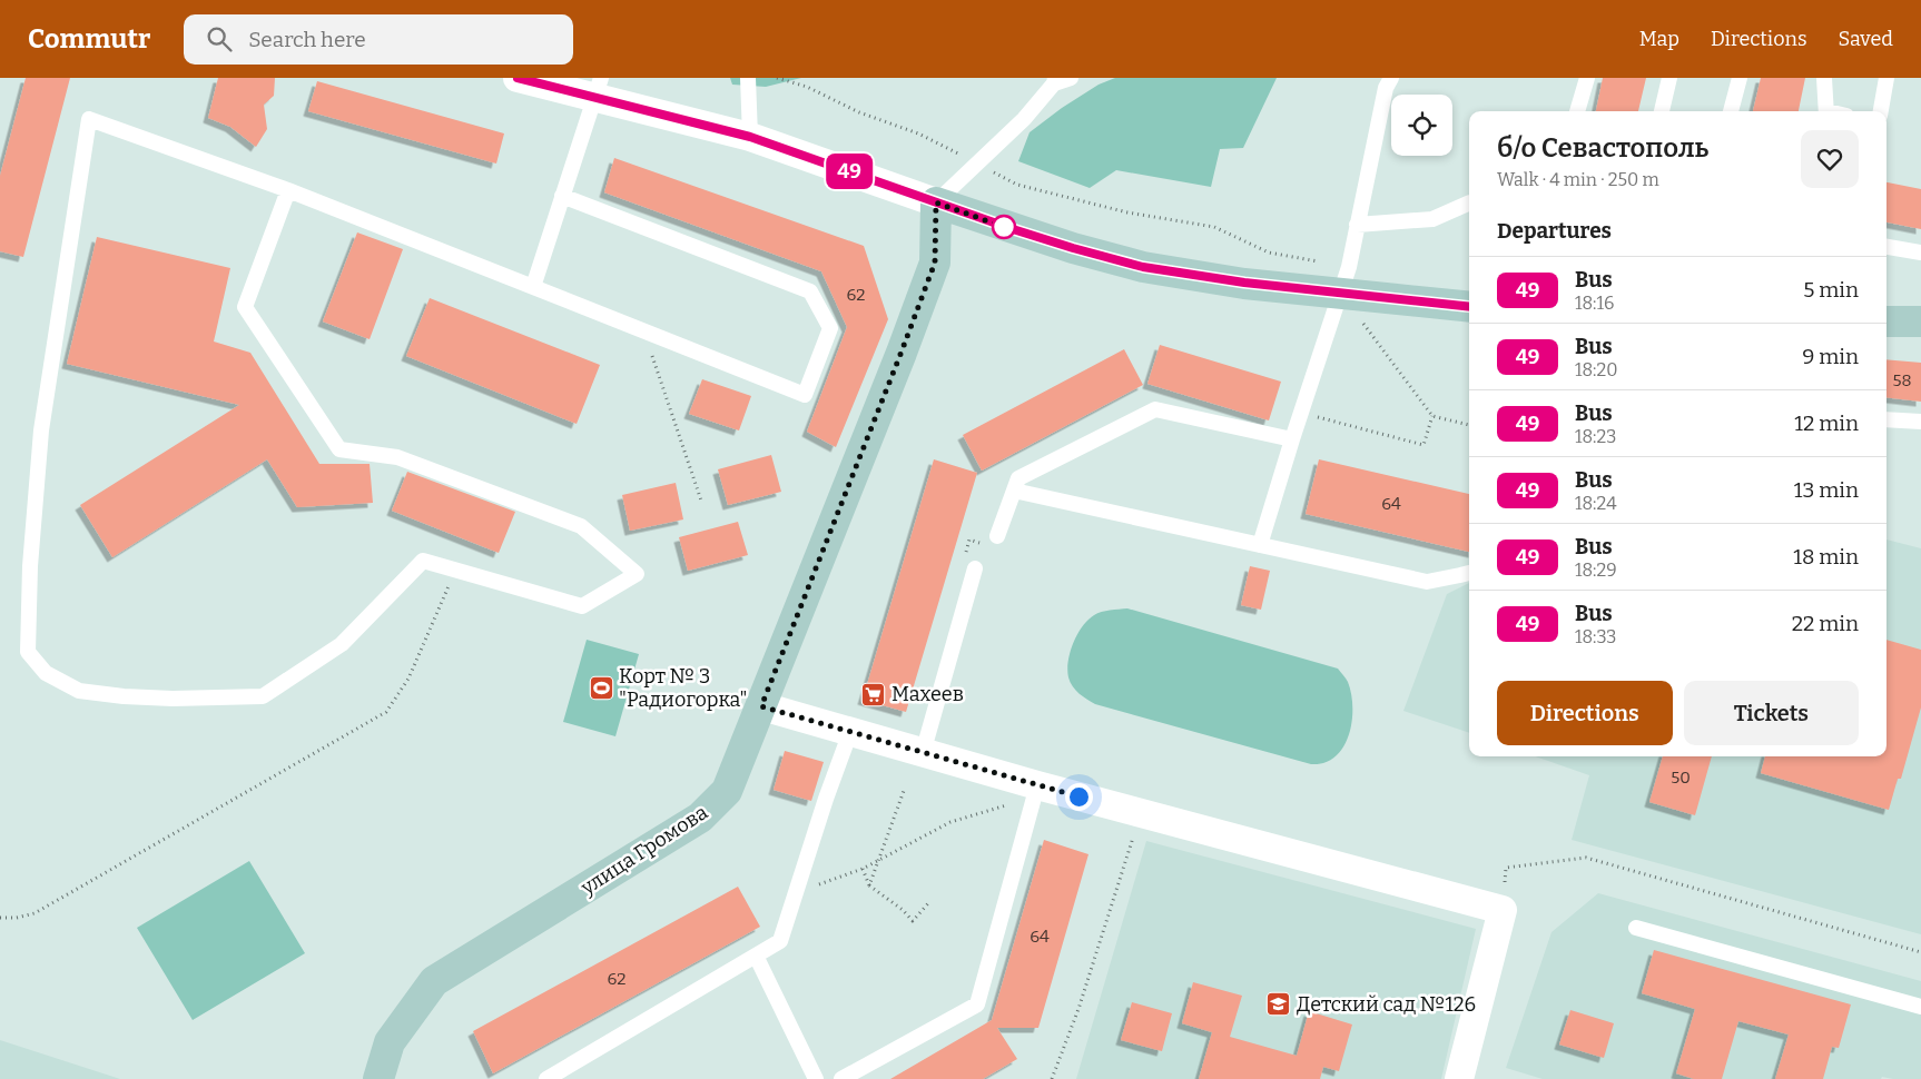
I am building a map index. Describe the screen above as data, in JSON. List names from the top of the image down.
{
  "streets": {
    "street": ["улица Громова"]
  },
  "places": {
    "sports": ["Корт № 3 \"Радиогорка\""],
    "supermarket": ["Махеев"],
    "school or university": ["Детский сад №126"]
  },
  "lines": ["bus line 49"],
  "house_numbers": [
    "62",
    "58",
    "64",
    "50",
    "64",
    "62"
  ],
  "page": {
    "header": "Commutr",
    "search": "Search here",
    "nav": ["Map", "Directions", "Saved"],
    "on_map": "49",
    "heading": [
      ["б/о Севастополь", "Walk · 4 min · 250 m"],
      "Departures"
    ],
    "list": [
      {
        "mark": "49",
        "name": "Bus",
        "note": "18:16",
        "value": "5 min"
      },
      {
        "mark": "49",
        "name": "Bus",
        "note": "18:20",
        "value": "9 min"
      },
      {
        "mark": "49",
        "name": "Bus",
        "note": "18:23",
        "value": "12 min"
      },
      {
        "mark": "49",
        "name": "Bus",
        "note": "18:24",
        "value": "13 min"
      },
      {
        "mark": "49",
        "name": "Bus",
        "note": "18:29",
        "value": "18 min"
      },
      {
        "mark": "49",
        "name": "Bus",
        "note": "18:33",
        "value": "22 min"
      }
    ],
    "buttons": ["Directions", "Tickets"]
  }
}
